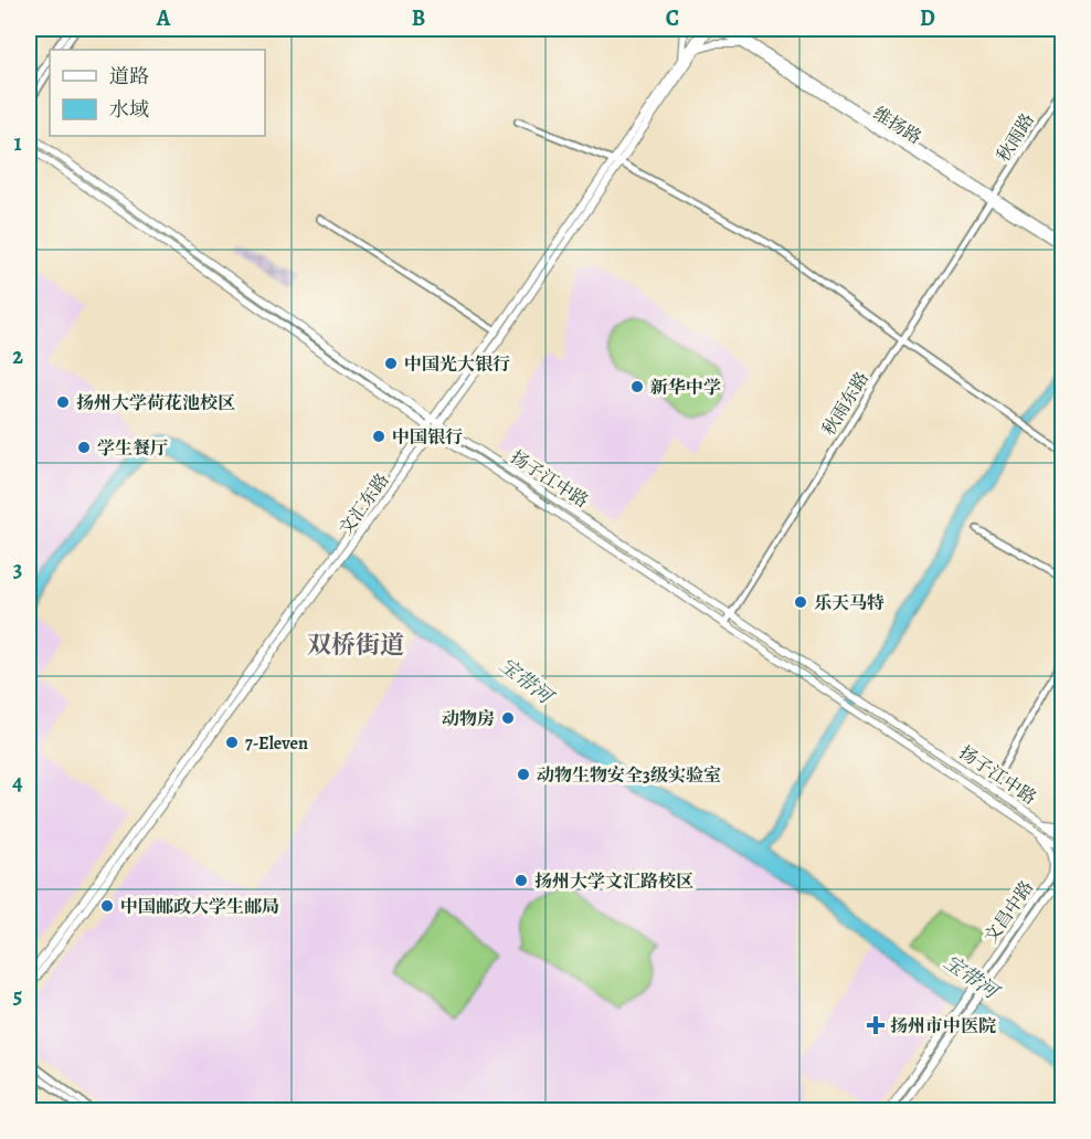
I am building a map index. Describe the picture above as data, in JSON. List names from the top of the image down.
{
  "streets": {
    "main road": [
      "维扬路",
      "扬子江中路",
      "文汇东路",
      "文昌中路"
    ],
    "street": ["秋雨路", "秋雨东路"]
  },
  "crossings": [
    ["维扬路", "秋雨路"],
    ["维扬路", "秋雨东路"],
    ["秋雨路", "秋雨东路"],
    ["秋雨东路", "扬子江中路"],
    ["扬子江中路", "文汇东路"]
  ],
  "districts": ["双桥街道"],
  "water": ["宝带河"],
  "places": {
    "other": [
      "中国光大银行",
      "新华中学",
      "扬州大学荷花池校区",
      "中国银行",
      "学生餐厅",
      "乐天马特",
      "动物房",
      "7-Eleven",
      "动物生物安全3级实验室",
      "扬州大学文汇路校区",
      "中国邮政大学生邮局"
    ],
    "health": ["扬州市中医院"]
  },
  "legend": ["道路", "水域"],
  "grid": {
    "columns": [
      "A",
      "B",
      "C",
      "D"
    ],
    "rows": [
      "1",
      "2",
      "3",
      "4",
      "5"
    ]
  }
}
